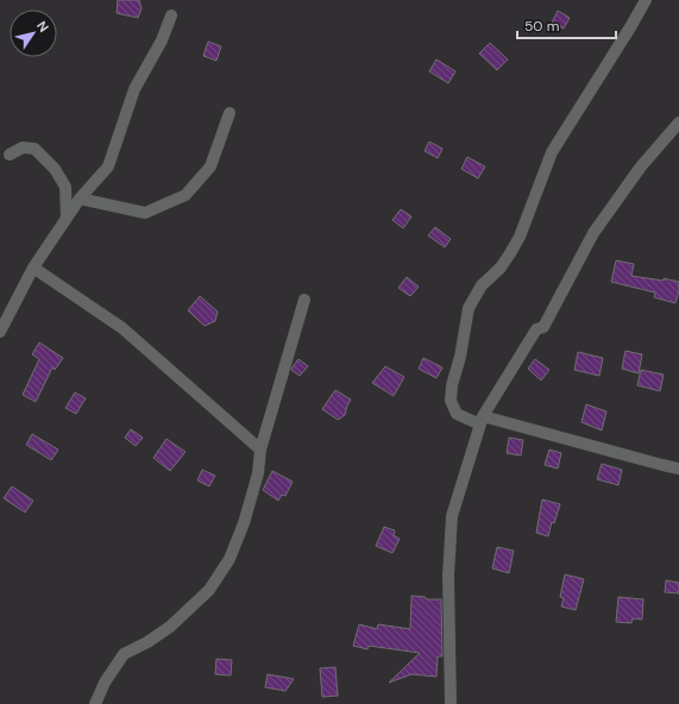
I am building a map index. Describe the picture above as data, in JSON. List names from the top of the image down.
{
  "scale_bar": "50 m",
  "north": "top right"
}
